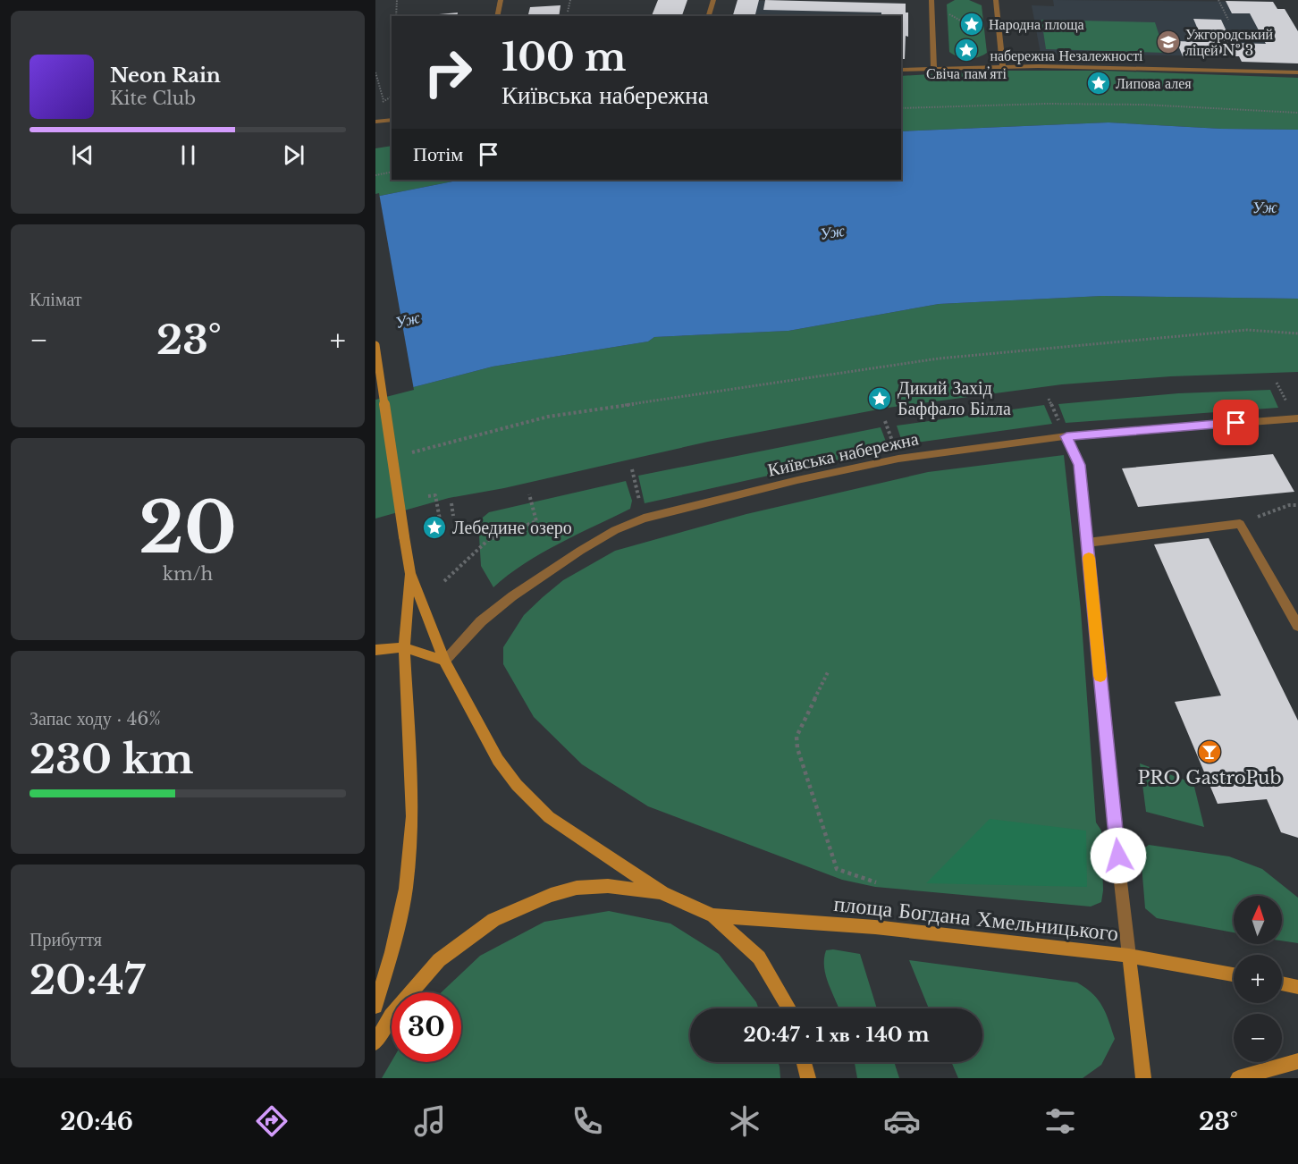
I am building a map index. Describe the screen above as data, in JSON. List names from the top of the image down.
{
  "streets": {
    "main road": ["площа Богдана Хмельницького"],
    "street": ["набережна Незалежності", "Київська набережна"]
  },
  "crossings": [
    ["Київська набережна", "площа Богдана Хмельницького"]
  ],
  "water": ["Уж"],
  "places": {
    "place": [
      "Народна площа",
      "Свіча памʼяті",
      "Липова алея",
      "Дикий Захід Баффало Білла",
      "Лебедине озеро"
    ],
    "school or university": ["Ужгородський ліцей № 3"],
    "bar": ["PRO GastroPub"]
  },
  "north": "top",
  "page": {
    "turn": ["100 m", "Київська набережна"],
    "song": ["Neon Rain", "Kite Club"],
    "then": "Потім",
    "tile": [
      "Клімат",
      ["20", "km/h"],
      ["Запас ходу · 46%", "230 km"],
      ["Прибуття", "20:47"]
    ],
    "heat": ["−", "23°", "+"],
    "map_buttons": ["+", "−"],
    "limit": "30",
    "trip": "20:47 · 1 хв · 140 m",
    "tabs": ["20:46", "23°"]
  }
}
